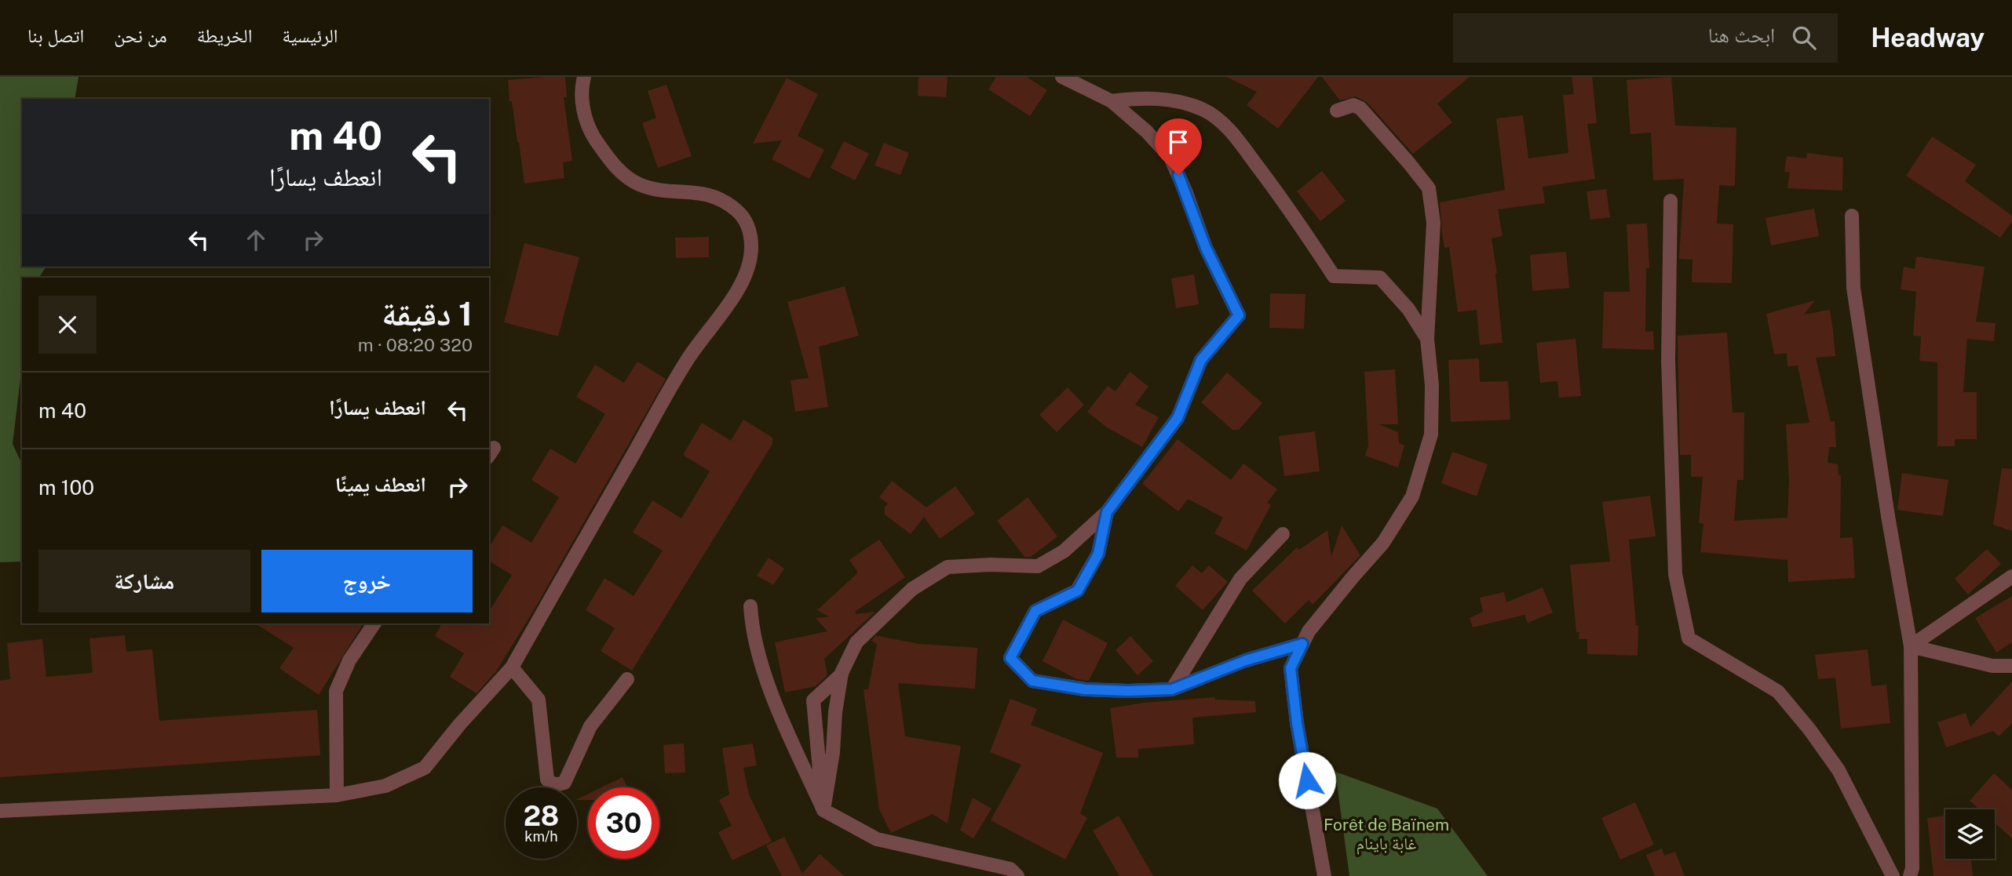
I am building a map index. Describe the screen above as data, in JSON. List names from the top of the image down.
{
  "parks": ["Forêt de Baïnem غابة باينام"],
  "page": {
    "header": "Headway",
    "search": "ابحث هنا",
    "nav": [
      "الرئيسية",
      "الخريطة",
      "من نحن",
      "اتصل بنا"
    ],
    "turn": ["40 m", "انعطف يسارًا"],
    "heading": ["1 دقيقة", "320 m · 08:20"],
    "list": [
      {
        "name": "انعطف يسارًا",
        "value": "40 m"
      },
      {
        "name": "انعطف يمينًا",
        "value": "100 m"
      }
    ],
    "buttons": ["خروج", "مشاركة"],
    "speed": "28 km/h",
    "limit": "30"
  }
}
